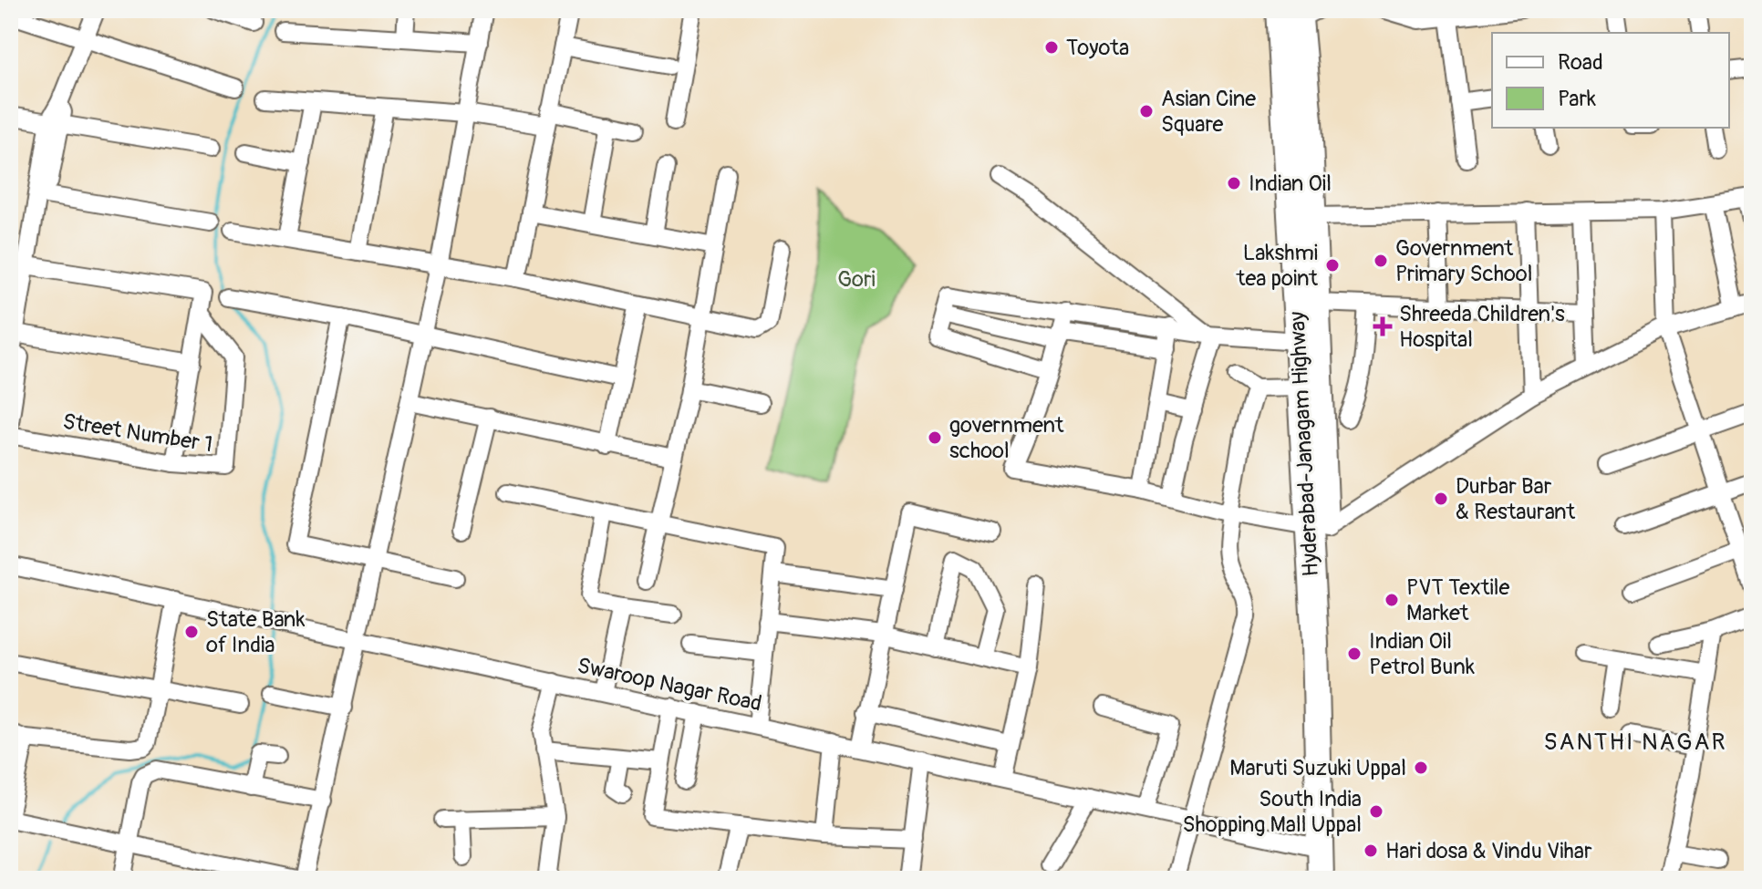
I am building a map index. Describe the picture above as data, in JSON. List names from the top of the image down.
{
  "streets": {
    "highway": ["Hyderabad-Janagam Highway"],
    "street": ["Street Number 1", "Swaroop Nagar Road"]
  },
  "crossings": [
    ["Hyderabad-Janagam Highway", "Swaroop Nagar Road"]
  ],
  "districts": ["SANTHI NAGAR"],
  "parks": ["Gori"],
  "places": {
    "other": [
      "Toyota",
      "Asian Cine Square",
      "Indian Oil",
      "Government Primary School",
      "Lakshmi tea point",
      "government school",
      "Durbar Bar & Restaurant",
      "PVT Textile Market",
      "State Bank of India",
      "Indian Oil Petrol Bunk",
      "Maruti Suzuki Uppal",
      "South India Shopping Mall Uppal",
      "Hari dosa & Vindu Vihar"
    ],
    "health": ["Shreeda Children's Hospital"]
  },
  "legend": ["Road", "Park"]
}
